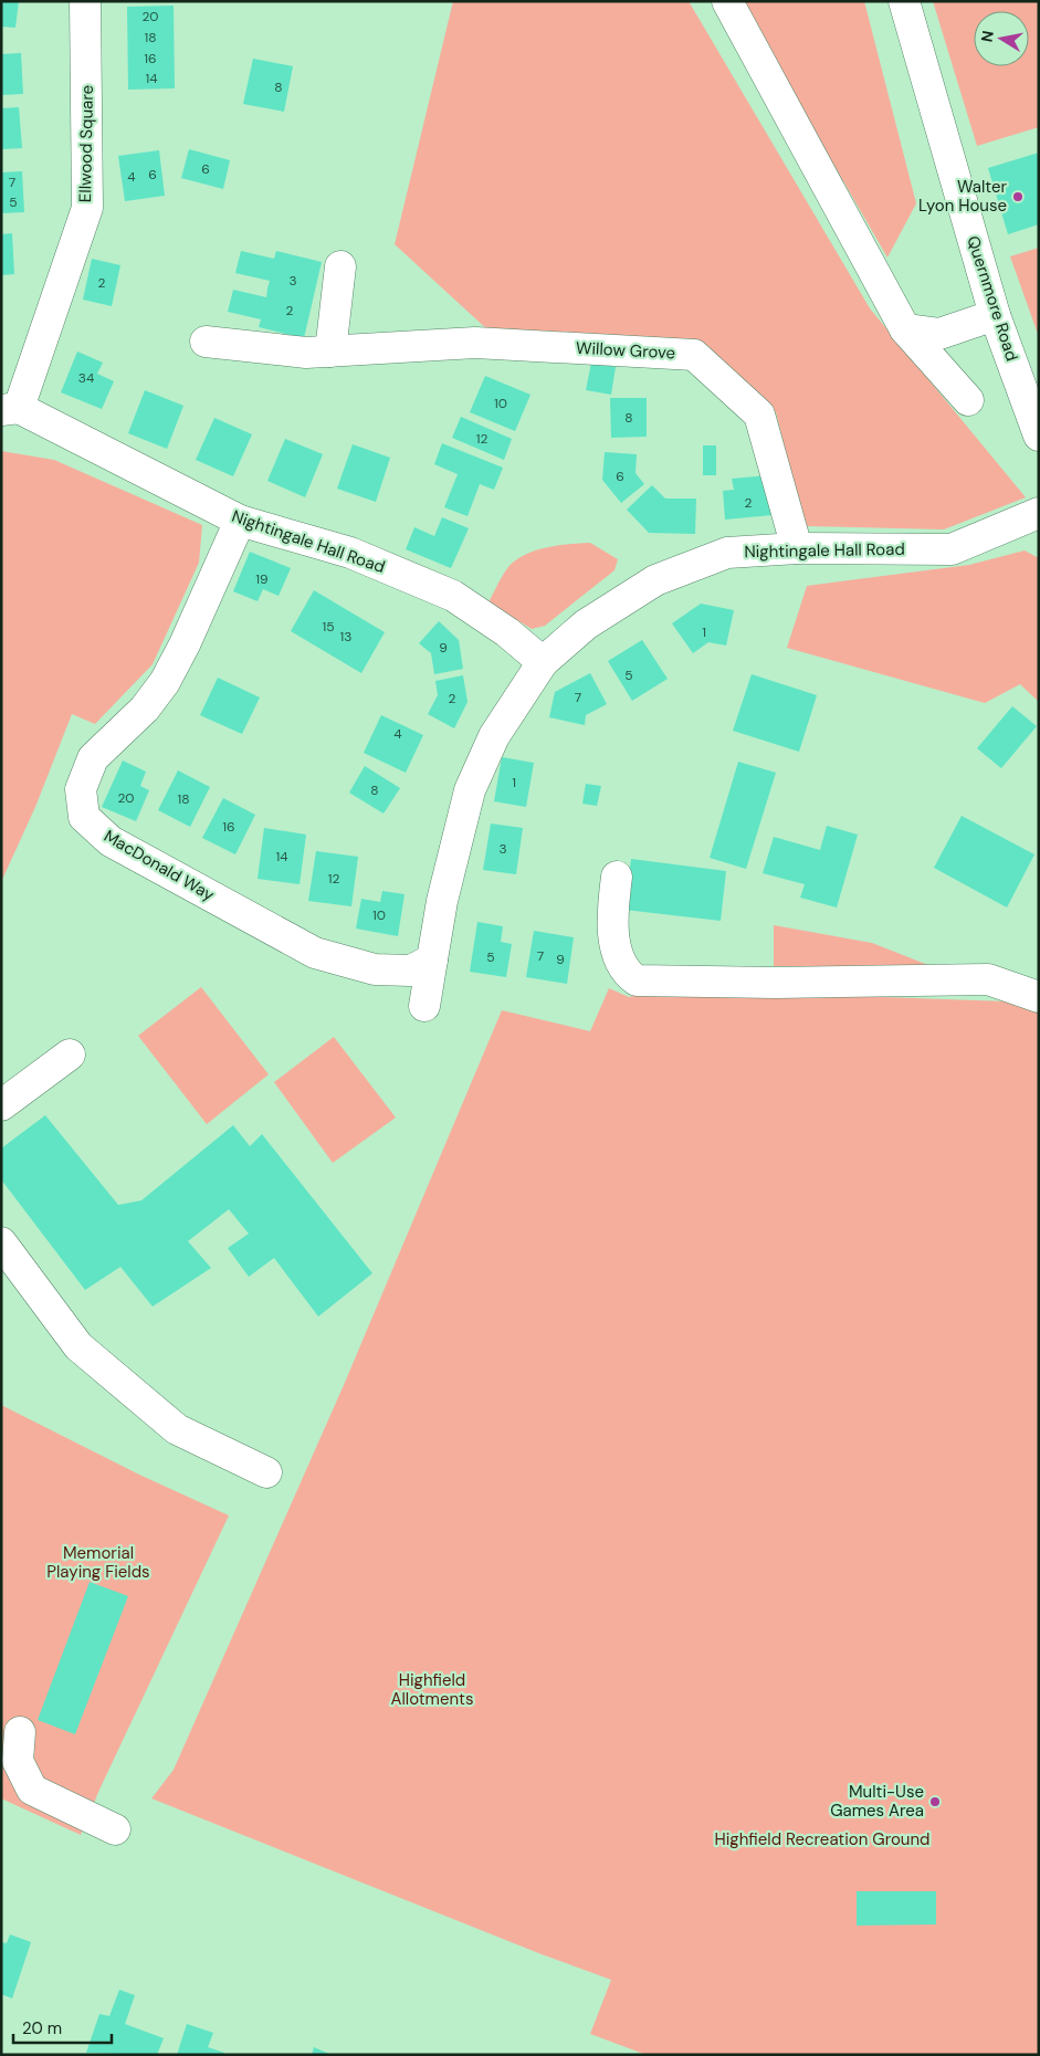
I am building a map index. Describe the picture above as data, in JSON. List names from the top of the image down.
{
  "streets": {
    "street": [
      "Ellwood Square",
      "Quernmore Road",
      "Willow Grove",
      "Nightingale Hall Road",
      "MacDonald Way"
    ]
  },
  "crossings": [
    ["Ellwood Square", "Nightingale Hall Road"],
    ["Willow Grove", "Nightingale Hall Road"],
    ["Nightingale Hall Road", "MacDonald Way"]
  ],
  "parks": ["Memorial Playing Fields", "Highfield Allotments", "Highfield Recreation Ground"],
  "places": ["Walter Lyon House", "Multi-Use Games Area"],
  "house_numbers": [
    "20",
    "18",
    "16",
    "14",
    "8",
    "6",
    "6",
    "4",
    "7",
    "5",
    "3",
    "2",
    "2",
    "34",
    "10",
    "8",
    "12",
    "6",
    "2",
    "19",
    "15",
    "1",
    "13",
    "9",
    "5",
    "7",
    "2",
    "4",
    "1",
    "8",
    "20",
    "18",
    "16",
    "3",
    "14",
    "12",
    "10",
    "7",
    "5",
    "9"
  ],
  "scale_bar": "20 m",
  "north": "left"
}
